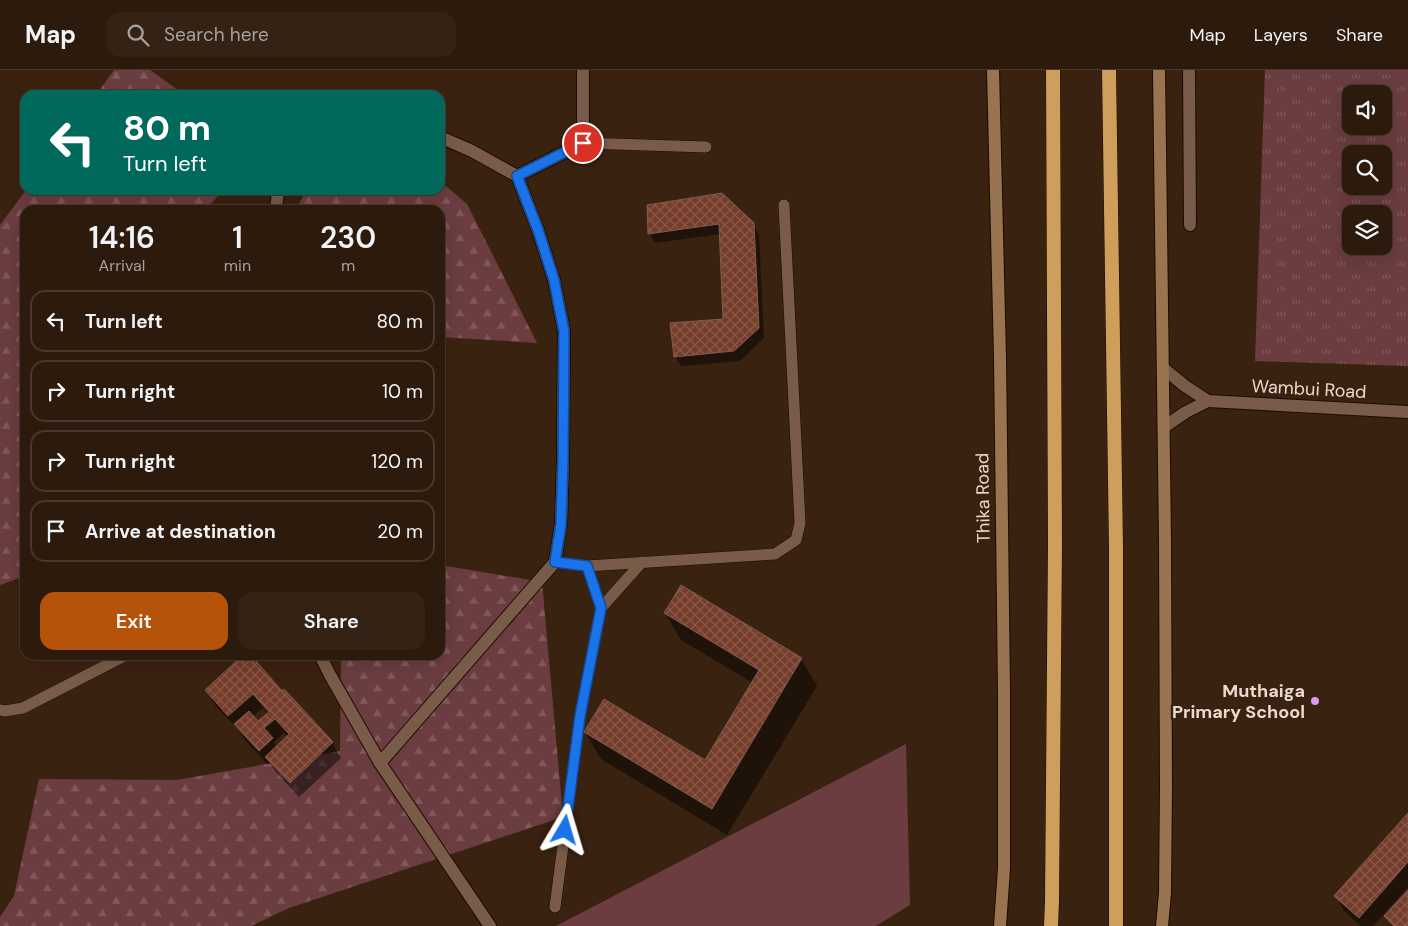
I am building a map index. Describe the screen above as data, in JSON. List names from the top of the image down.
{
  "streets": {
    "main road": ["Thika Road"],
    "street": ["Wambui Road"]
  },
  "places": ["Muthaiga Primary School"],
  "page": {
    "header": "Map",
    "search": "Search here",
    "nav": ["Map", "Layers", "Share"],
    "turn": ["80 m", "Turn left"],
    "eta": [
      "14:16",
      "Arrival",
      "1",
      "min",
      "230",
      "m"
    ],
    "list": [
      {
        "name": "Turn left",
        "value": "80 m"
      },
      {
        "name": "Turn right",
        "value": "10 m"
      },
      {
        "name": "Turn right",
        "value": "120 m"
      },
      {
        "name": "Arrive at destination",
        "value": "20 m"
      }
    ],
    "buttons": ["Exit", "Share"]
  }
}
